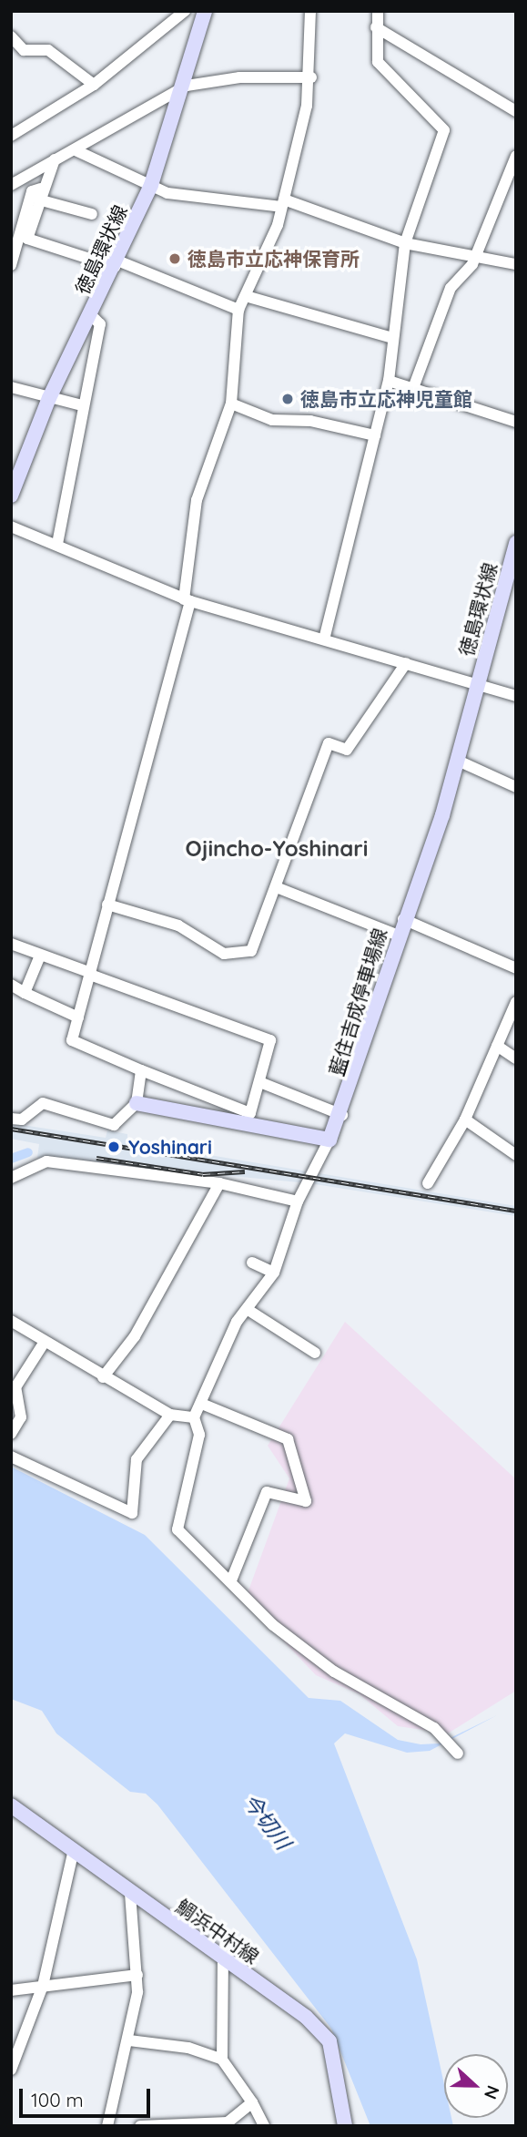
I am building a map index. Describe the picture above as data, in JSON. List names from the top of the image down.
{
  "streets": {
    "main road": ["徳島環状線", "藍住吉成停車場線", "鯛浜中村線"]
  },
  "crossings": [
    ["徳島環状線", "藍住吉成停車場線"]
  ],
  "districts": ["Ojincho-Yoshinari"],
  "water": ["今切川"],
  "places": ["徳島市立応神保育所", "徳島市立応神児童館", "Yoshinari"],
  "scale_bar": "100 m",
  "north": "right"
}
